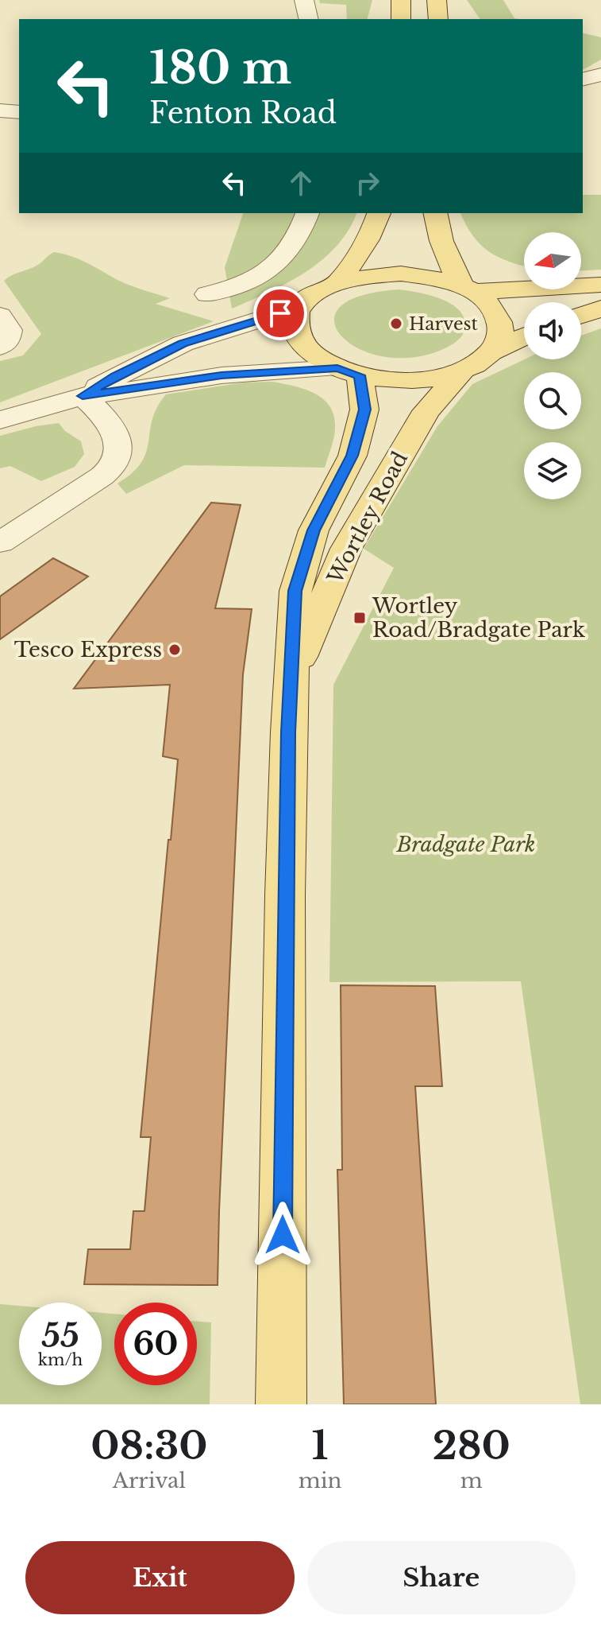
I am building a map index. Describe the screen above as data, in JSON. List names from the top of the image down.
{
  "streets": {
    "main road": ["Wortley Road"]
  },
  "parks": ["Bradgate Park"],
  "places": {
    "other": ["Harvest", "Tesco Express"],
    "transit": ["Wortley Road/Bradgate Park"]
  },
  "north": "left",
  "page": {
    "turn": ["180 m", "Fenton Road"],
    "speed": "55 km/h",
    "limit": "60",
    "eta": [
      "08:30",
      "Arrival",
      "1",
      "min",
      "280",
      "m"
    ],
    "buttons": ["Exit", "Share"]
  }
}
